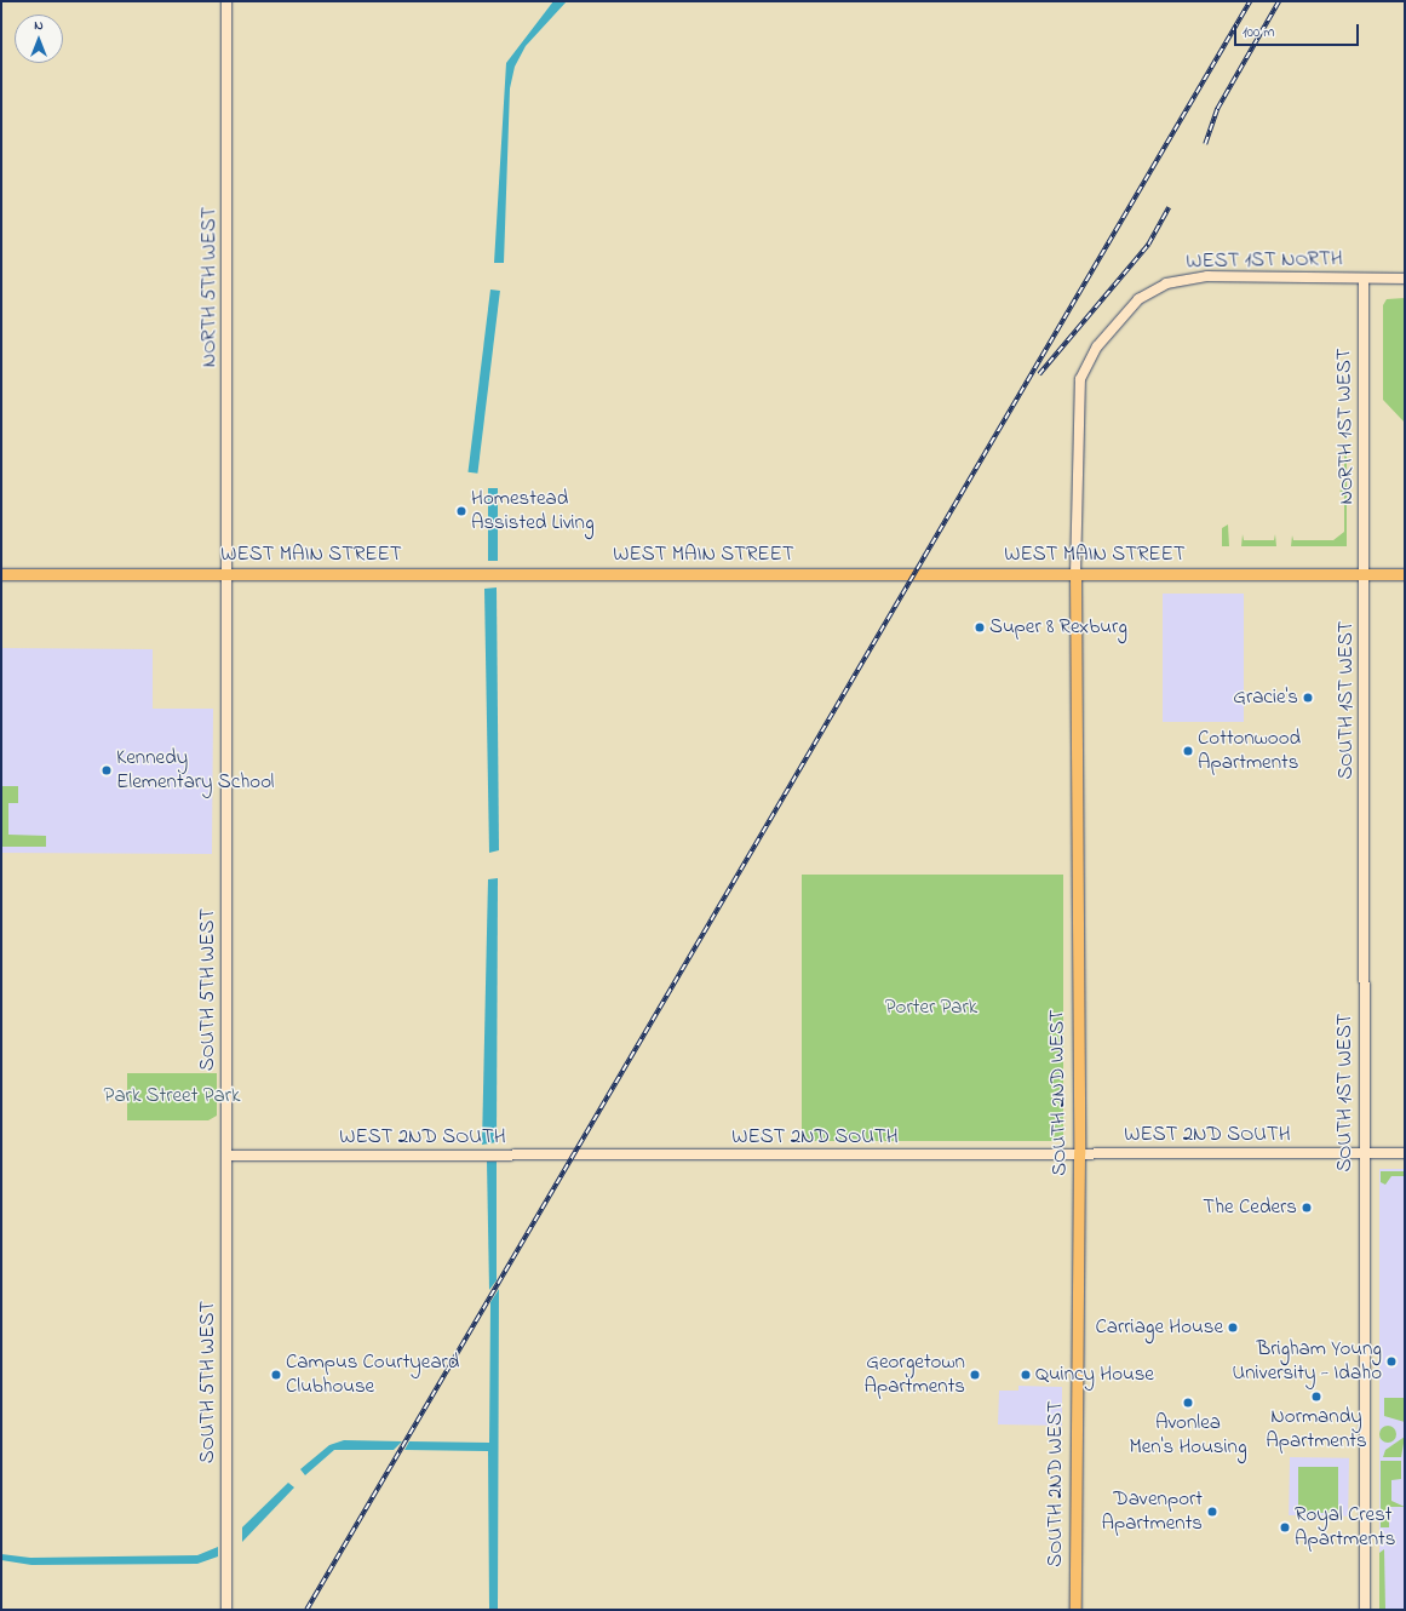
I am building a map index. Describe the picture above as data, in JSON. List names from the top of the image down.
{
  "streets": {
    "main road": ["WEST MAIN STREET", "SOUTH 2ND WEST"],
    "street": [
      "WEST 1ST NORTH",
      "NORTH 5TH WEST",
      "NORTH 1ST WEST",
      "SOUTH 1ST WEST",
      "SOUTH 5TH WEST",
      "WEST 2ND SOUTH"
    ]
  },
  "crossings": [
    ["WEST 1ST NORTH", "NORTH 1ST WEST"],
    ["WEST 1ST NORTH", "WEST MAIN STREET"],
    ["WEST 1ST NORTH", "SOUTH 2ND WEST"],
    ["NORTH 5TH WEST", "WEST MAIN STREET"],
    ["NORTH 5TH WEST", "SOUTH 5TH WEST"],
    ["NORTH 1ST WEST", "WEST MAIN STREET"],
    ["NORTH 1ST WEST", "SOUTH 1ST WEST"],
    ["WEST MAIN STREET", "SOUTH 1ST WEST"],
    ["WEST MAIN STREET", "SOUTH 5TH WEST"],
    ["WEST MAIN STREET", "SOUTH 2ND WEST"],
    ["SOUTH 1ST WEST", "WEST 2ND SOUTH"],
    ["SOUTH 5TH WEST", "WEST 2ND SOUTH"],
    ["SOUTH 2ND WEST", "WEST 2ND SOUTH"]
  ],
  "parks": ["Porter Park", "Park Street Park"],
  "places": [
    "Homestead Assisted Living",
    "Super 8 Rexburg",
    "Gracie's",
    "Cottonwood Apartments",
    "Kennedy Elementary School",
    "The Ceders",
    "Carriage House",
    "Brigham Young University - Idaho",
    "Campus Courtyeard Clubhouse",
    "Georgetown Apartments",
    "Quincy House",
    "Normandy Apartments",
    "Avonlea Men's Housing",
    "Davenport Apartments",
    "Royal Crest Apartments"
  ],
  "scale_bar": "100 m",
  "north": "top"
}
